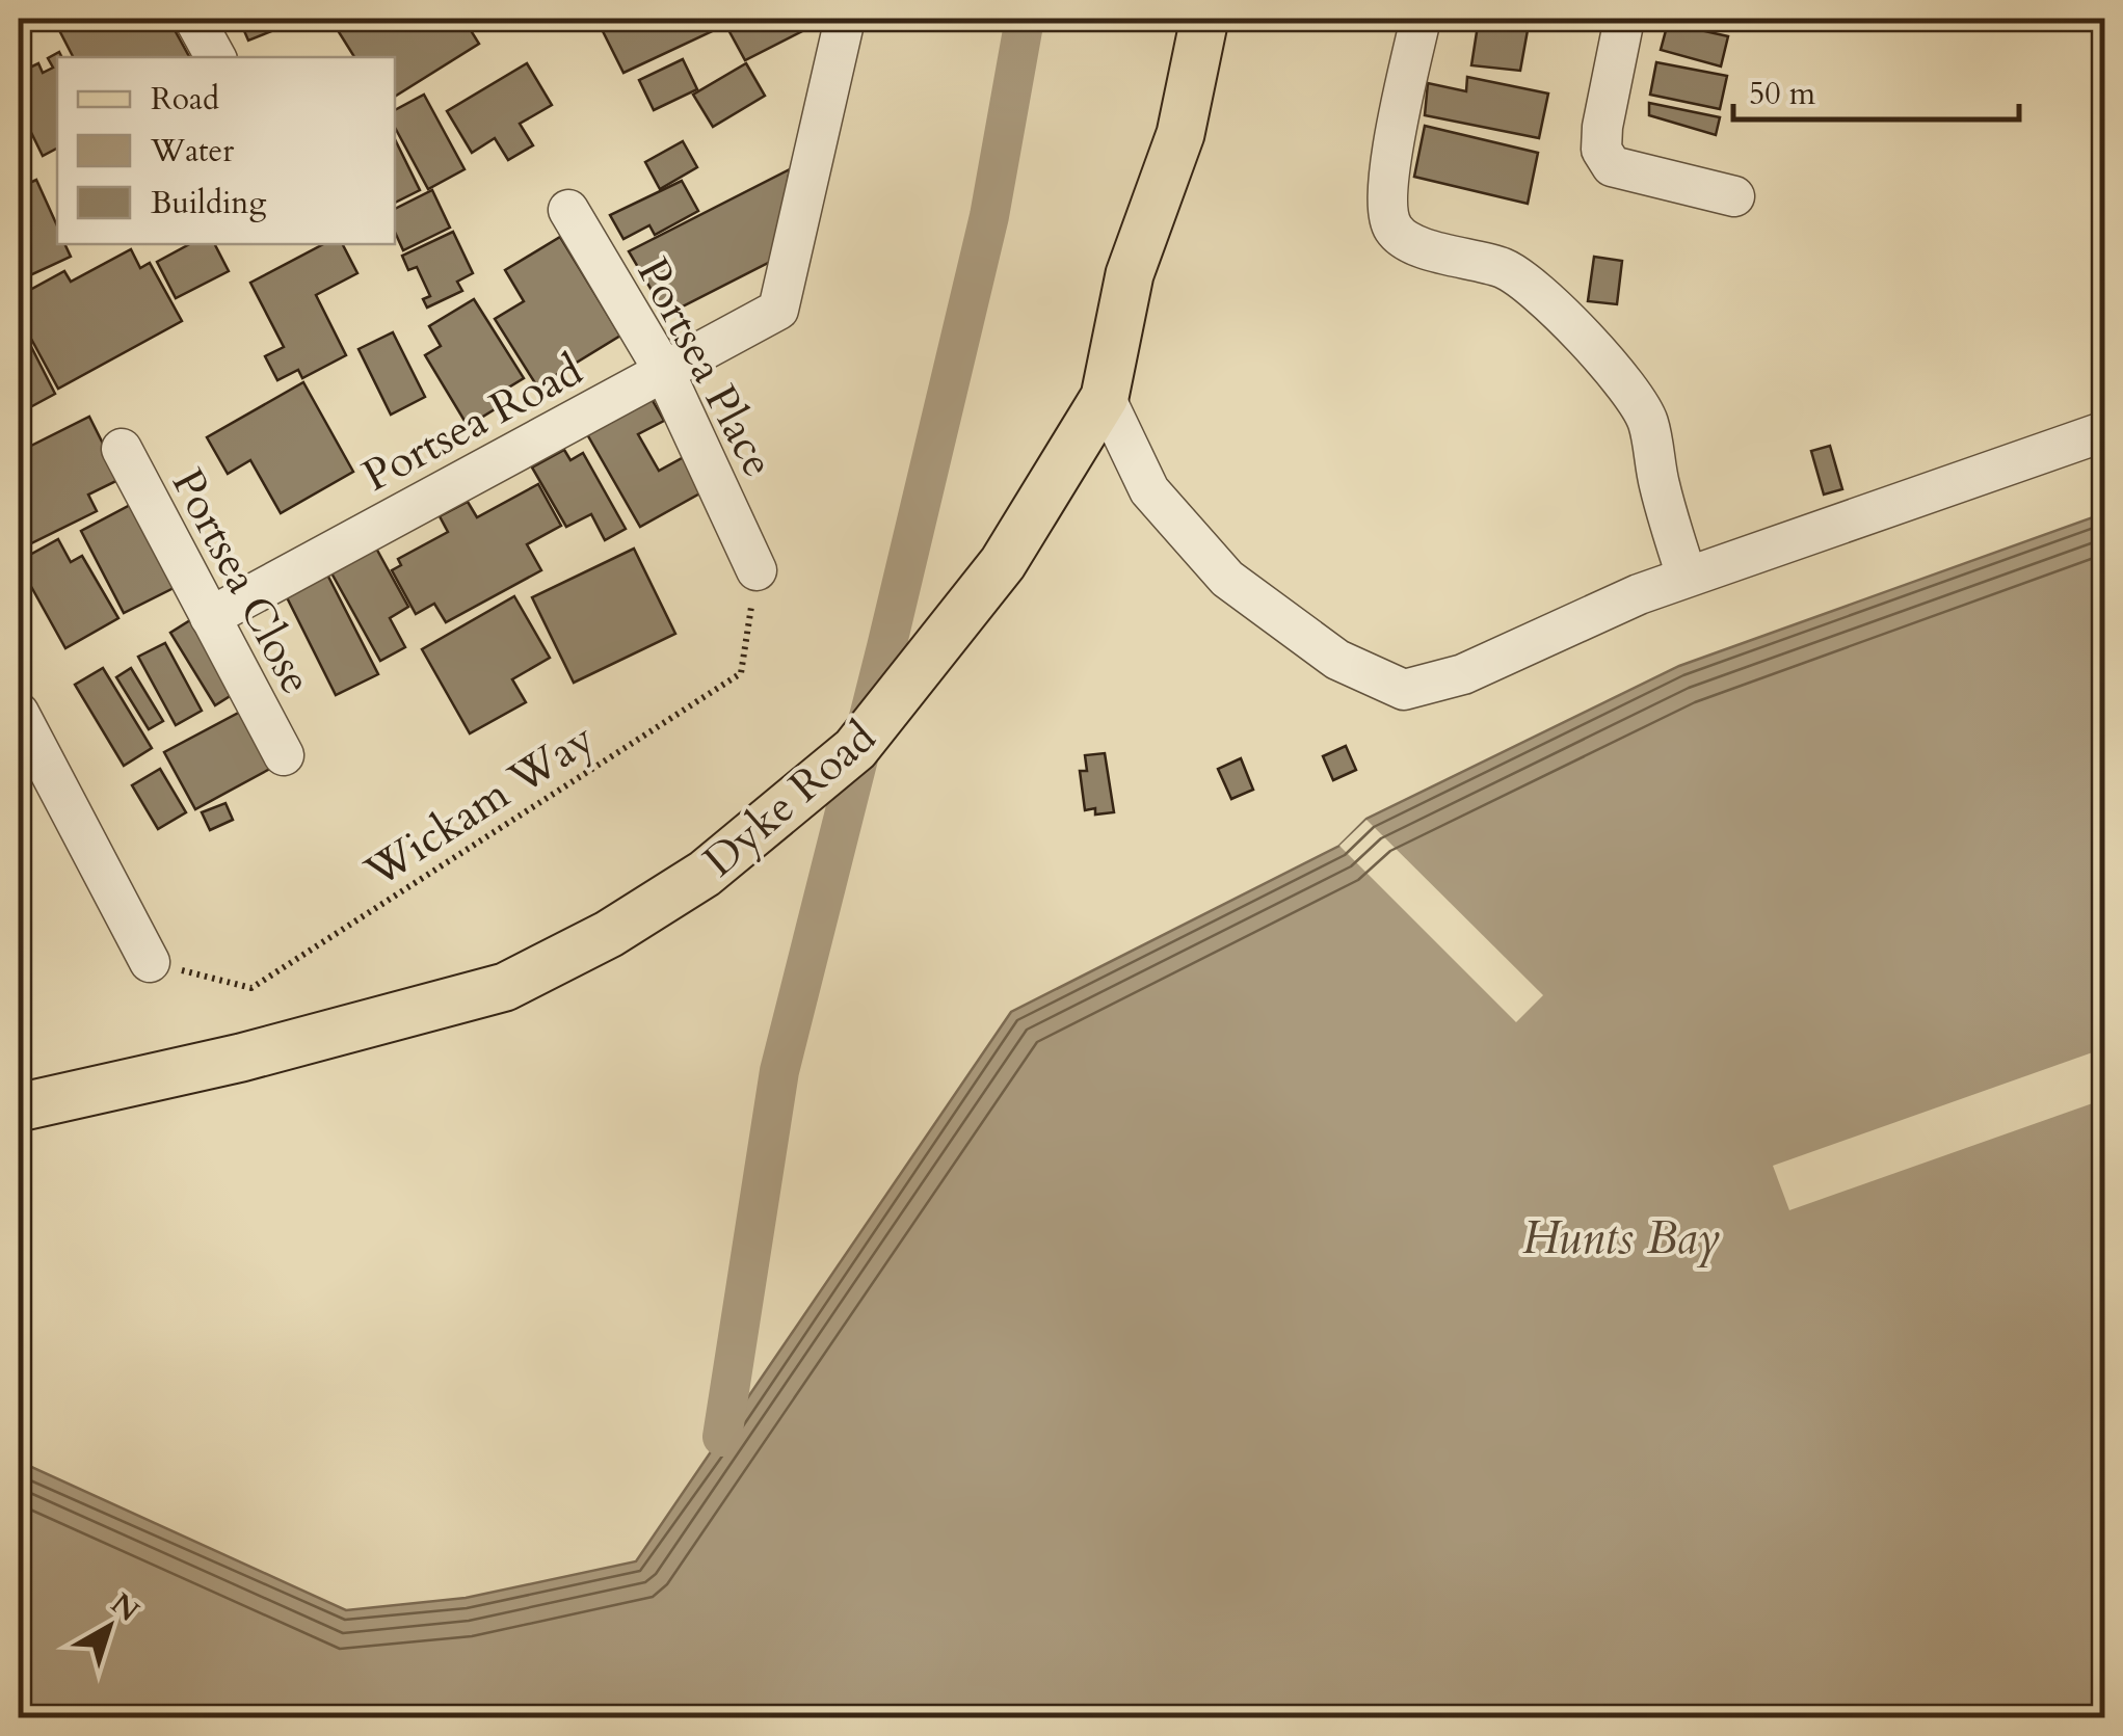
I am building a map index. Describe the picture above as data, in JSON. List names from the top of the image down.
{
  "streets": {
    "main road": ["Dyke Road"],
    "street": ["Portsea Place", "Portsea Road", "Portsea Close"],
    "path": ["Wickam Way"]
  },
  "crossings": [
    ["Portsea Place", "Portsea Road"],
    ["Portsea Place", "Wickam Way"],
    ["Portsea Road", "Portsea Close"]
  ],
  "water": ["Hunts Bay"],
  "legend": ["Road", "Water", "Building"],
  "scale_bar": "50 m",
  "north": "top right"
}
